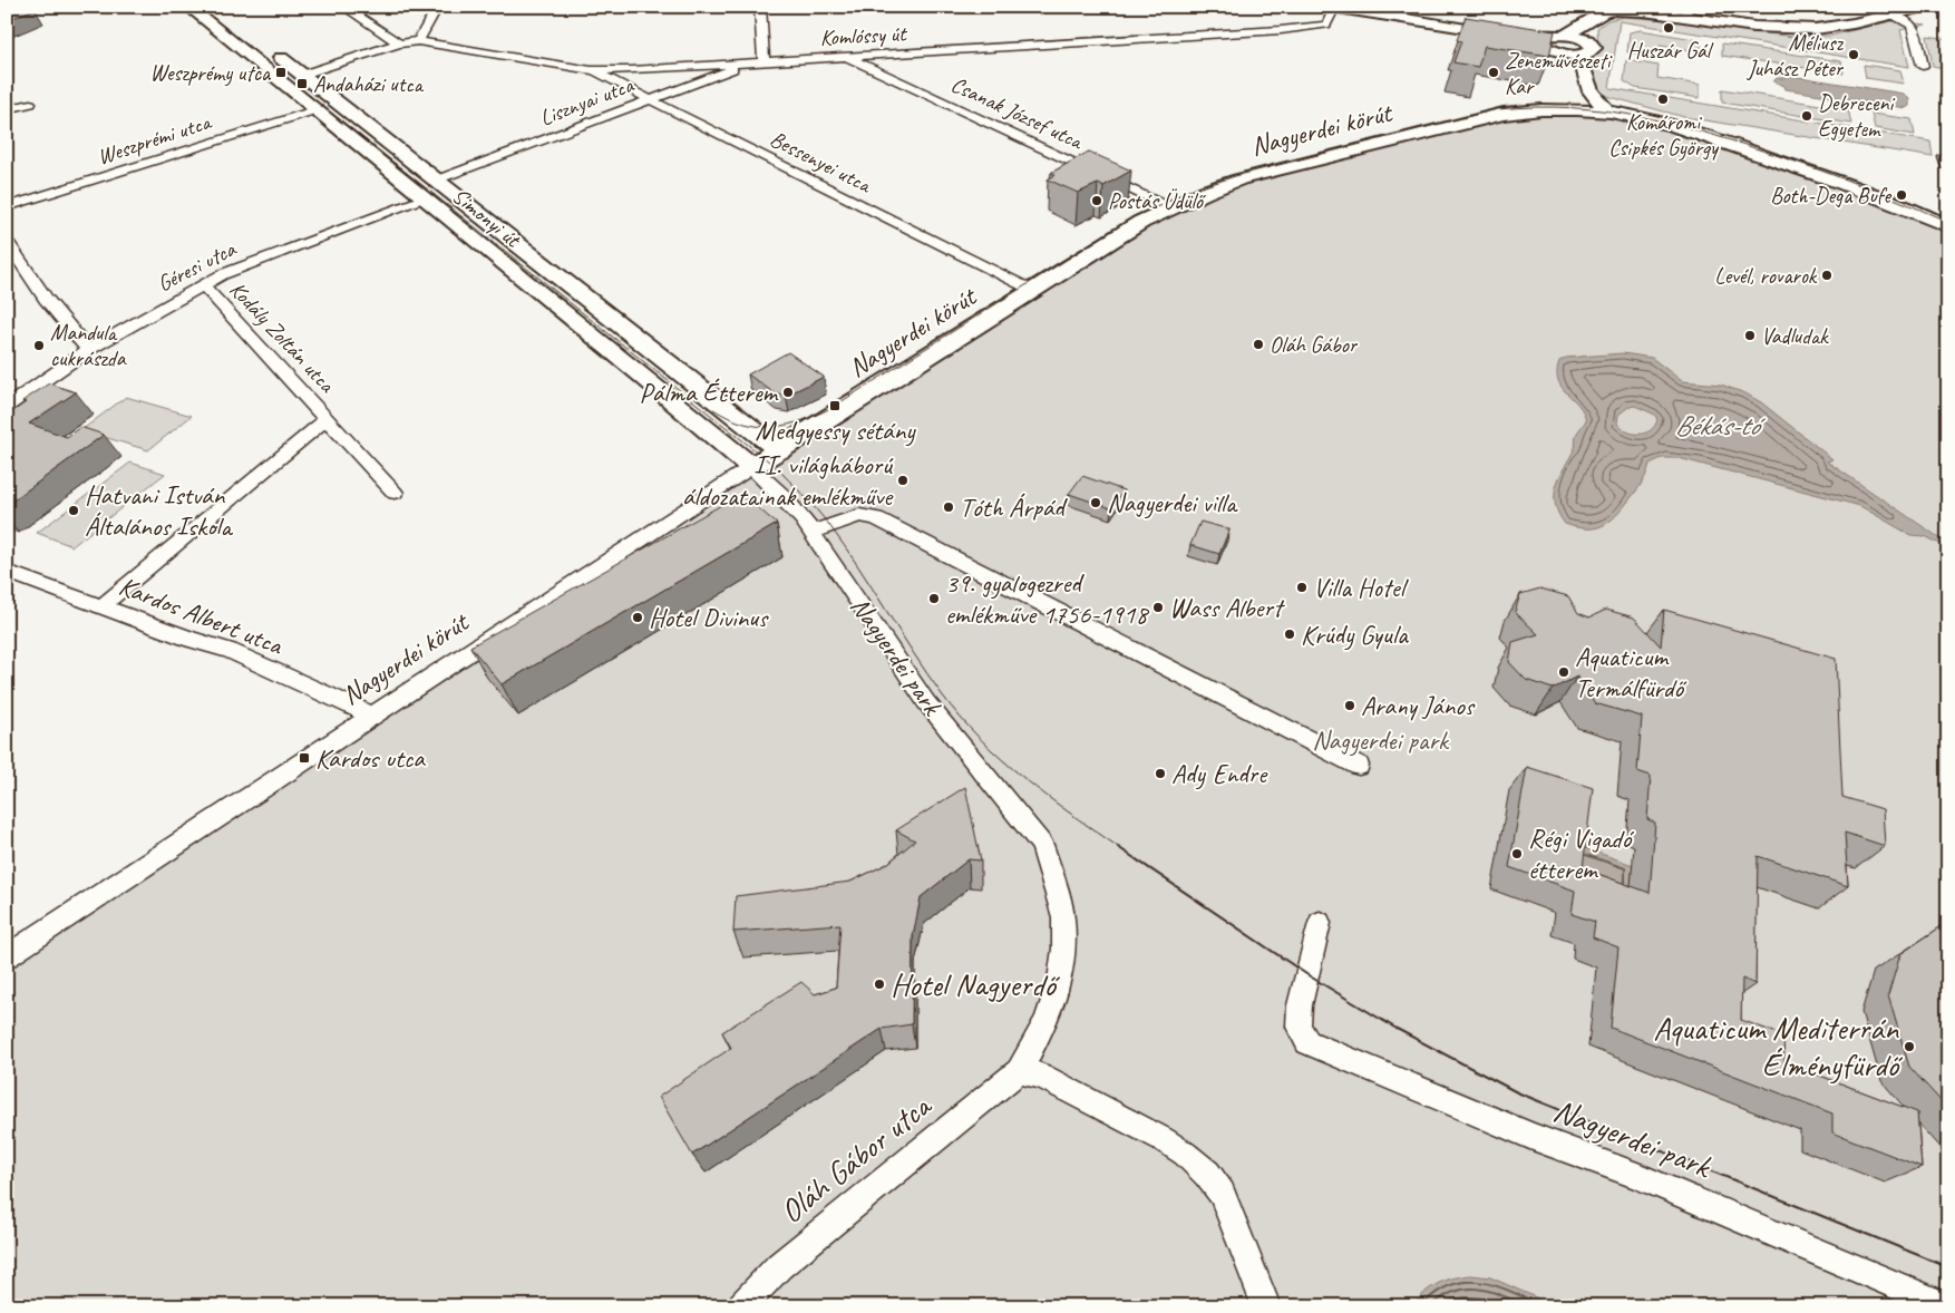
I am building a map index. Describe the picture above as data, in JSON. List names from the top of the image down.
{
  "streets": {
    "street": [
      "Komlóssy út",
      "Lisznyai utca",
      "Csanak József utca",
      "Nagyerdei körút",
      "Weszprémi utca",
      "Bessenyei utca",
      "Simonyi út",
      "Géresi utca",
      "Kodály Zoltán utca",
      "Kardos Albert utca",
      "Nagyerdei park",
      "Oláh Gábor utca"
    ]
  },
  "crossings": [
    ["Komlóssy út", "Lisznyai utca"],
    ["Komlóssy út", "Csanak József utca"],
    ["Komlóssy út", "Bessenyei utca"],
    ["Lisznyai utca", "Bessenyei utca"],
    ["Lisznyai utca", "Simonyi út"],
    ["Csanak József utca", "Nagyerdei körút"],
    ["Nagyerdei körút", "Bessenyei utca"],
    ["Nagyerdei körút", "Simonyi út"],
    ["Nagyerdei körút", "Kardos Albert utca"],
    ["Nagyerdei körút", "Nagyerdei park"],
    ["Weszprémi utca", "Simonyi út"],
    ["Simonyi út", "Géresi utca"],
    ["Simonyi út", "Nagyerdei park"],
    ["Géresi utca", "Kodály Zoltán utca"],
    ["Kodály Zoltán utca", "Kardos Albert utca"],
    ["Nagyerdei park", "Oláh Gábor utca"]
  ],
  "water": ["Békás-tó"],
  "parks": ["Nagyerdei park"],
  "places": {
    "other": [
      "Huszár Gál",
      "Méliusz Juhász Péter",
      "Zeneművészeti Kar",
      "Komáromi Csipkés György",
      "Debreceni Egyetem",
      "Both-Dega Bufe",
      "Postás Üdülő",
      "Levél, rovarok",
      "Vadludak",
      "Oláh Gábor",
      "Mandula cukrászda",
      "Pálma Étterem",
      "II. világháború áldozatainak emlékműve",
      "Nagyerdei villa",
      "Tóth Árpád",
      "Hatvani István Általános Iskola",
      "Villa Hotel",
      "39. gyalogezred emlékműve 1756-1918",
      "Wass Albert",
      "Hotel Divinus",
      "Krúdy Gyula",
      "Aquaticum Termálfürdő",
      "Arany János",
      "Ady Endre",
      "Régi Vigadó étterem",
      "Hotel Nagyerdő",
      "Aquaticum Mediterrán Élményfürdő"
    ],
    "transit": [
      "Weszprémy utca",
      "Andaházi utca",
      "Medgyessy sétány",
      "Kardos utca"
    ]
  }
}
